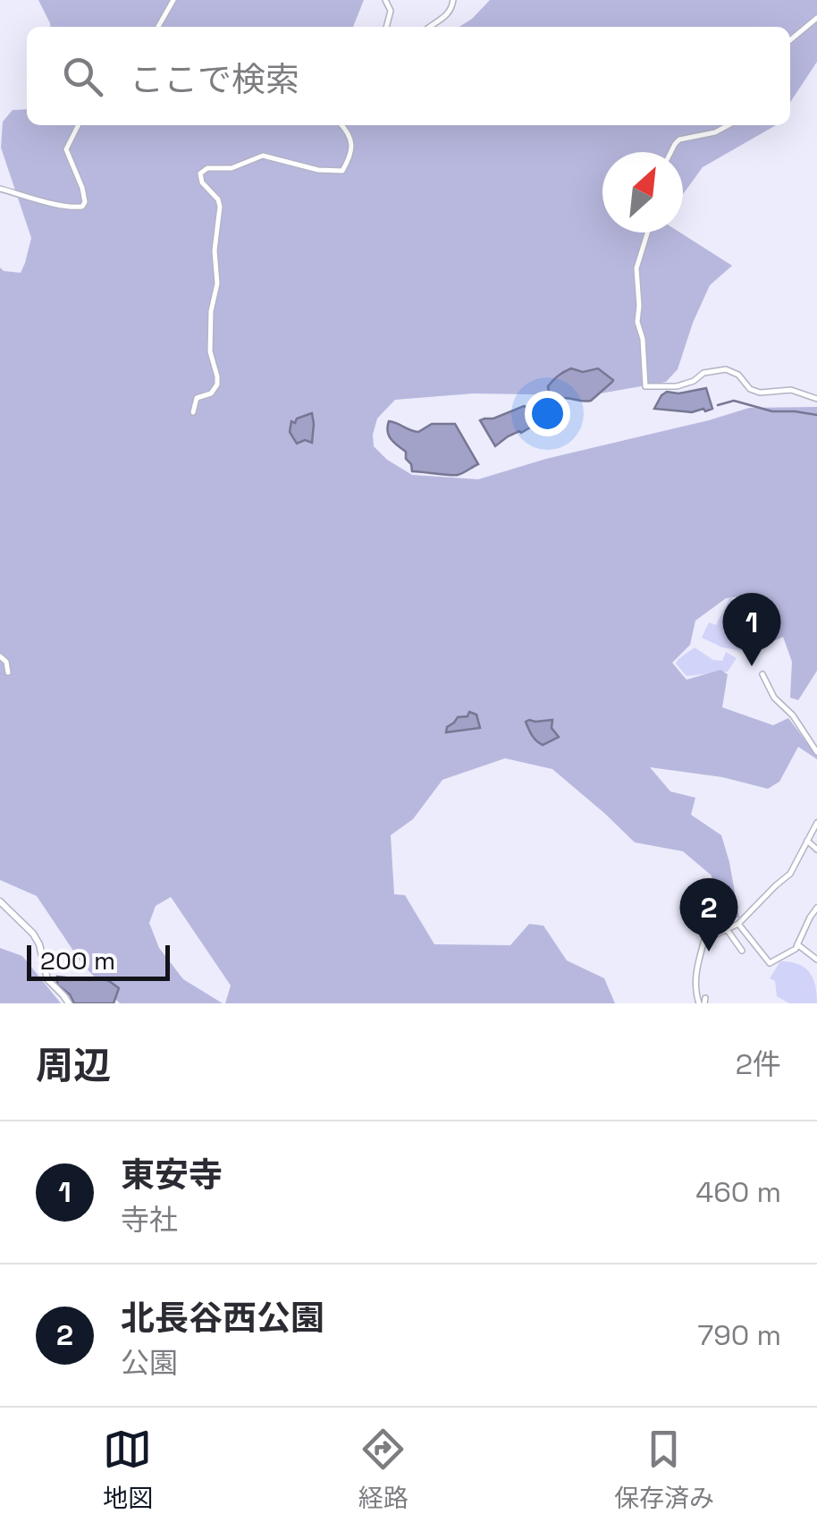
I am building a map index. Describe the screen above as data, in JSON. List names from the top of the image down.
{
  "scale_bar": "200 m",
  "north": "top right",
  "page": {
    "search": "ここで検索",
    "pins": ["1", "2"],
    "scale": "200 m",
    "heading": ["周辺", "2件"],
    "list": [
      {
        "mark": "1",
        "name": "東安寺",
        "note": "寺社",
        "value": "460 m"
      },
      {
        "mark": "2",
        "name": "北長谷西公園",
        "note": "公園",
        "value": "790 m"
      }
    ],
    "nav": ["地図", "経路", "保存済み"]
  }
}
